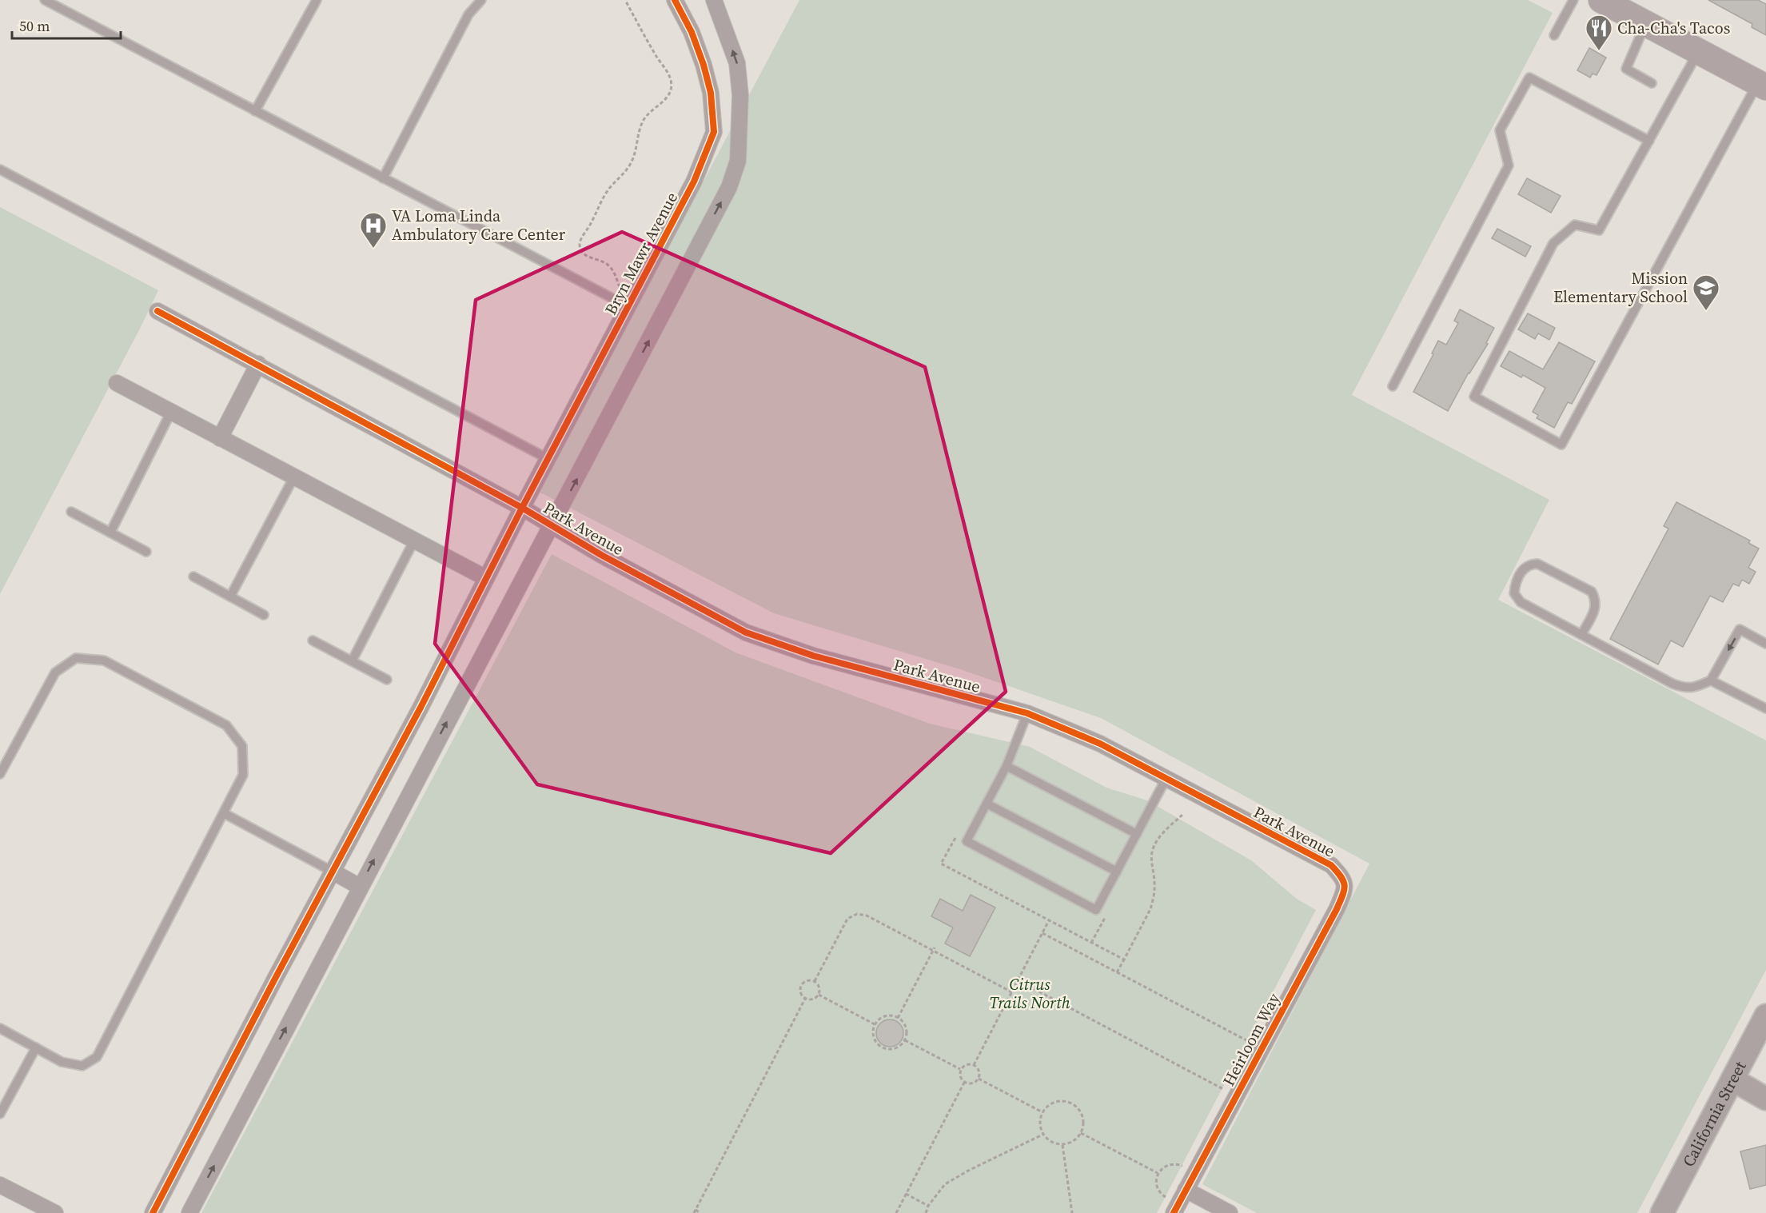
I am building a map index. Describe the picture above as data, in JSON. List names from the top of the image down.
{
  "streets": {
    "main road": ["California Street"],
    "street": ["Bryn Mawr Avenue", "Park Avenue", "Heirloom Way"]
  },
  "crossings": [
    ["Bryn Mawr Avenue", "Park Avenue"],
    ["Park Avenue", "Heirloom Way"]
  ],
  "parks": ["Citrus Trails North"],
  "places": {
    "restaurant": ["Cha-Cha's Tacos"],
    "hospital": ["VA Loma Linda Ambulatory Care Center"],
    "school or university": ["Mission Elementary School"]
  },
  "scale_bar": "50 m"
}
